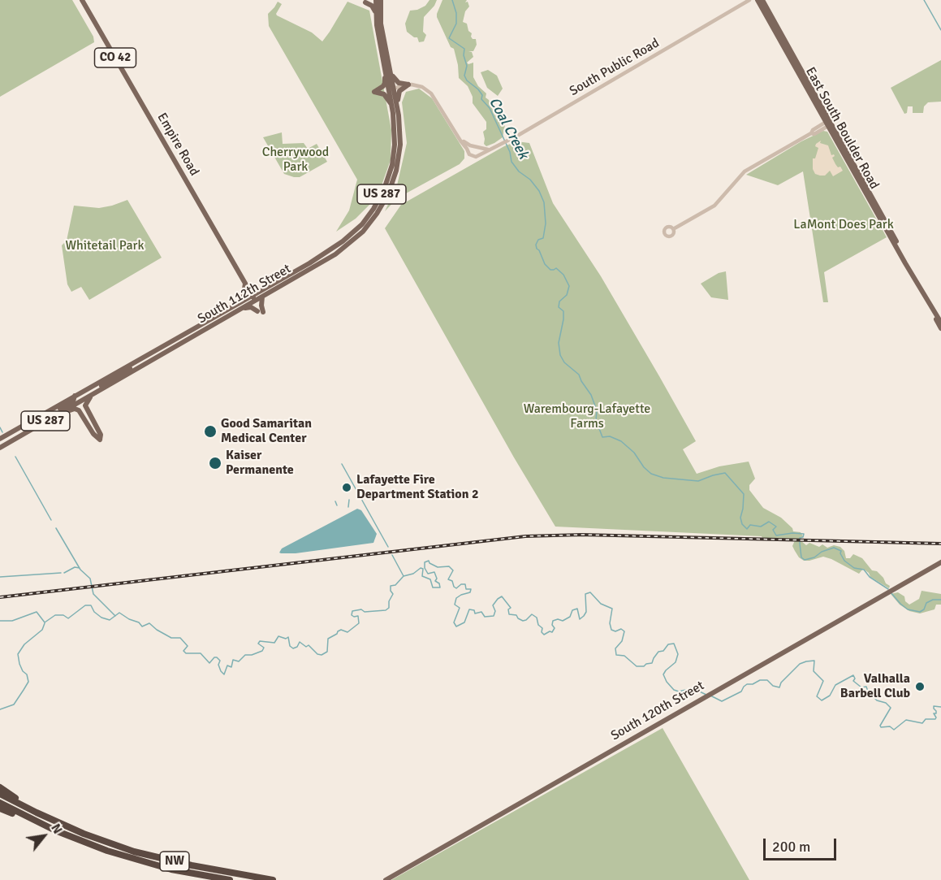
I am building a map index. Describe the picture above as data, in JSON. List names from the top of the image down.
{
  "streets": {
    "highway": ["NW"],
    "main road": [
      "CO 42",
      "East South Boulder Road",
      "Empire Road",
      "US 287",
      "South 112th Street",
      "South 120th Street"
    ],
    "street": ["South Public Road"]
  },
  "crossings": [
    ["Empire Road", "South 112th Street"],
    ["US 287", "South 112th Street"]
  ],
  "water": ["Coal Creek"],
  "parks": [
    "Cherrywood Park",
    "LaMont Does Park",
    "Whitetail Park",
    "Warembourg-Lafayette Farms"
  ],
  "places": [
    "Good Samaritan Medical Center",
    "Kaiser Permanente",
    "Lafayette Fire Department Station 2",
    "Valhalla Barbell Club"
  ],
  "scale_bar": "200 m",
  "north": "top right"
}
